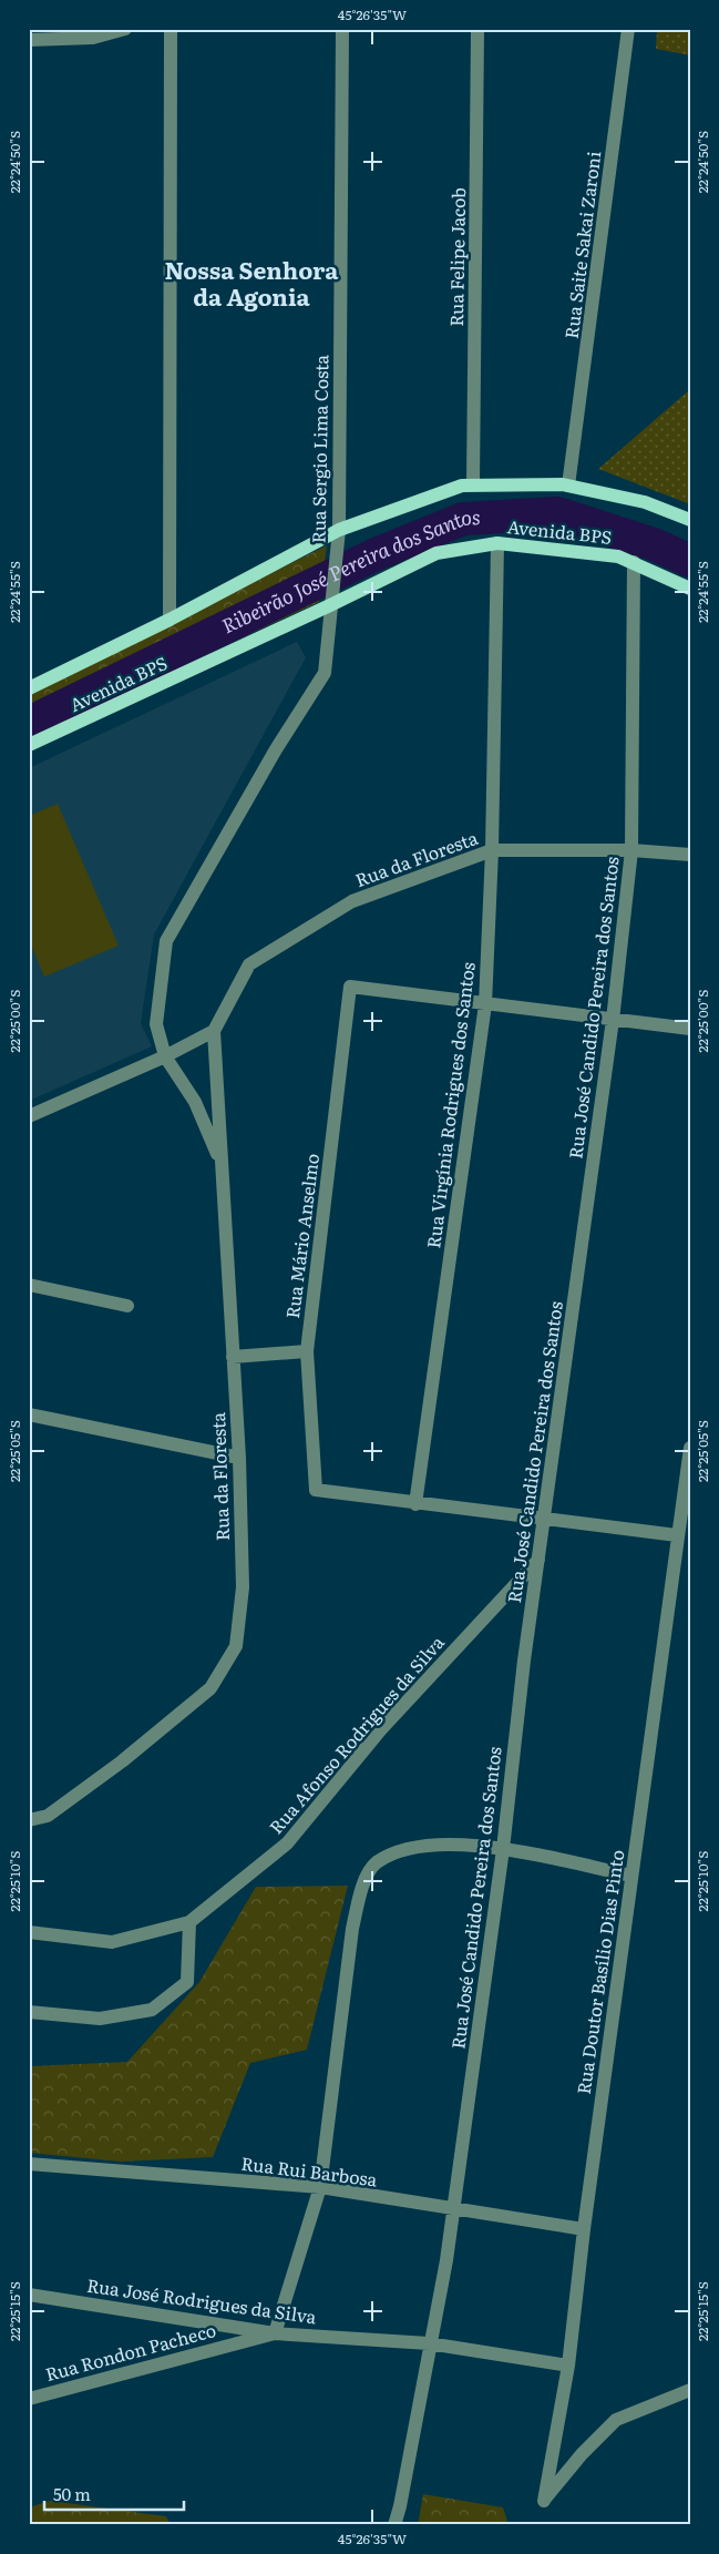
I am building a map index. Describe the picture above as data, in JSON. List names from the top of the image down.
{
  "streets": {
    "main road": ["Avenida BPS"],
    "street": [
      "Rua Saite Sakai Zaroni",
      "Rua Felipe Jacob",
      "Rua Sergio Lima Costa",
      "Rua da Floresta",
      "Rua José Candido Pereira dos Santos",
      "Rua Virgínia Rodrigues dos Santos",
      "Rua Mário Anselmo",
      "Rua Afonso Rodrigues da Silva",
      "Rua Doutor Basílio Dias Pinto",
      "Rua Rui Barbosa",
      "Rua José Rodrigues da Silva",
      "Rua Rondon Pacheco"
    ]
  },
  "crossings": [
    ["Rua Saite Sakai Zaroni", "Avenida BPS"],
    ["Rua Felipe Jacob", "Avenida BPS"],
    ["Rua Sergio Lima Costa", "Avenida BPS"],
    ["Rua Sergio Lima Costa", "Rua da Floresta"],
    ["Avenida BPS", "Rua José Candido Pereira dos Santos"],
    ["Avenida BPS", "Rua Virgínia Rodrigues dos Santos"],
    ["Rua da Floresta", "Rua José Candido Pereira dos Santos"],
    ["Rua da Floresta", "Rua Virgínia Rodrigues dos Santos"],
    ["Rua José Candido Pereira dos Santos", "Rua Afonso Rodrigues da Silva"],
    ["Rua José Candido Pereira dos Santos", "Rua Rui Barbosa"],
    ["Rua José Candido Pereira dos Santos", "Rua José Rodrigues da Silva"],
    ["Rua Virgínia Rodrigues dos Santos", "Rua Mário Anselmo"],
    ["Rua Doutor Basílio Dias Pinto", "Rua Rui Barbosa"],
    ["Rua Doutor Basílio Dias Pinto", "Rua José Rodrigues da Silva"],
    ["Rua José Rodrigues da Silva", "Rua Rondon Pacheco"]
  ],
  "districts": ["Nossa Senhora da Agonia"],
  "water": ["Ribeirão José Pereira dos Santos"],
  "scale_bar": "50 m",
  "coordinates": [
    "45°26'35\"W",
    "22°24'50\"S",
    "22°24'55\"S",
    "22°25'00\"S",
    "22°25'05\"S",
    "22°25'10\"S",
    "22°25'15\"S"
  ]
}
